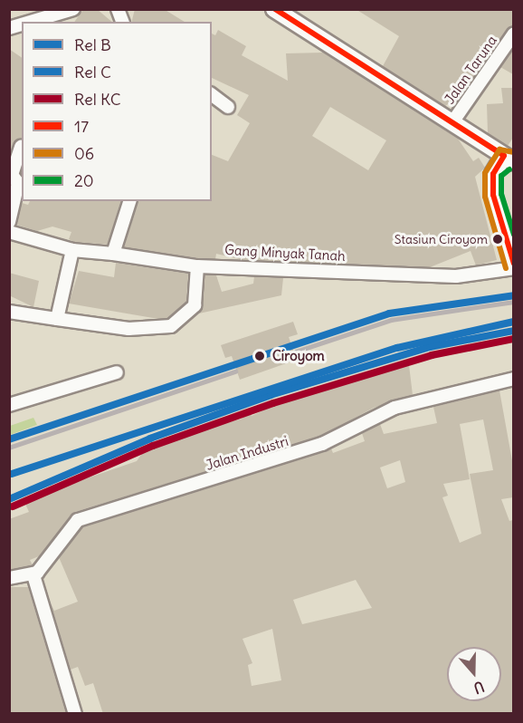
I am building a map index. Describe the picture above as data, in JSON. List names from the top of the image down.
{
  "streets": {
    "street": ["Jalan Taruna", "Gang Minyak Tanah", "Jalan Industri"]
  },
  "places": ["Stasiun Ciroyom", "Ciroyom"],
  "lines": [
    "transit line 17",
    "transit line 06",
    "transit line 20",
    "rail line B",
    "rail line C",
    "rail line KC"
  ],
  "legend": [
    "Rel B",
    "Rel C",
    "Rel KC",
    "17",
    "06",
    "20"
  ],
  "north": "bottom"
}
